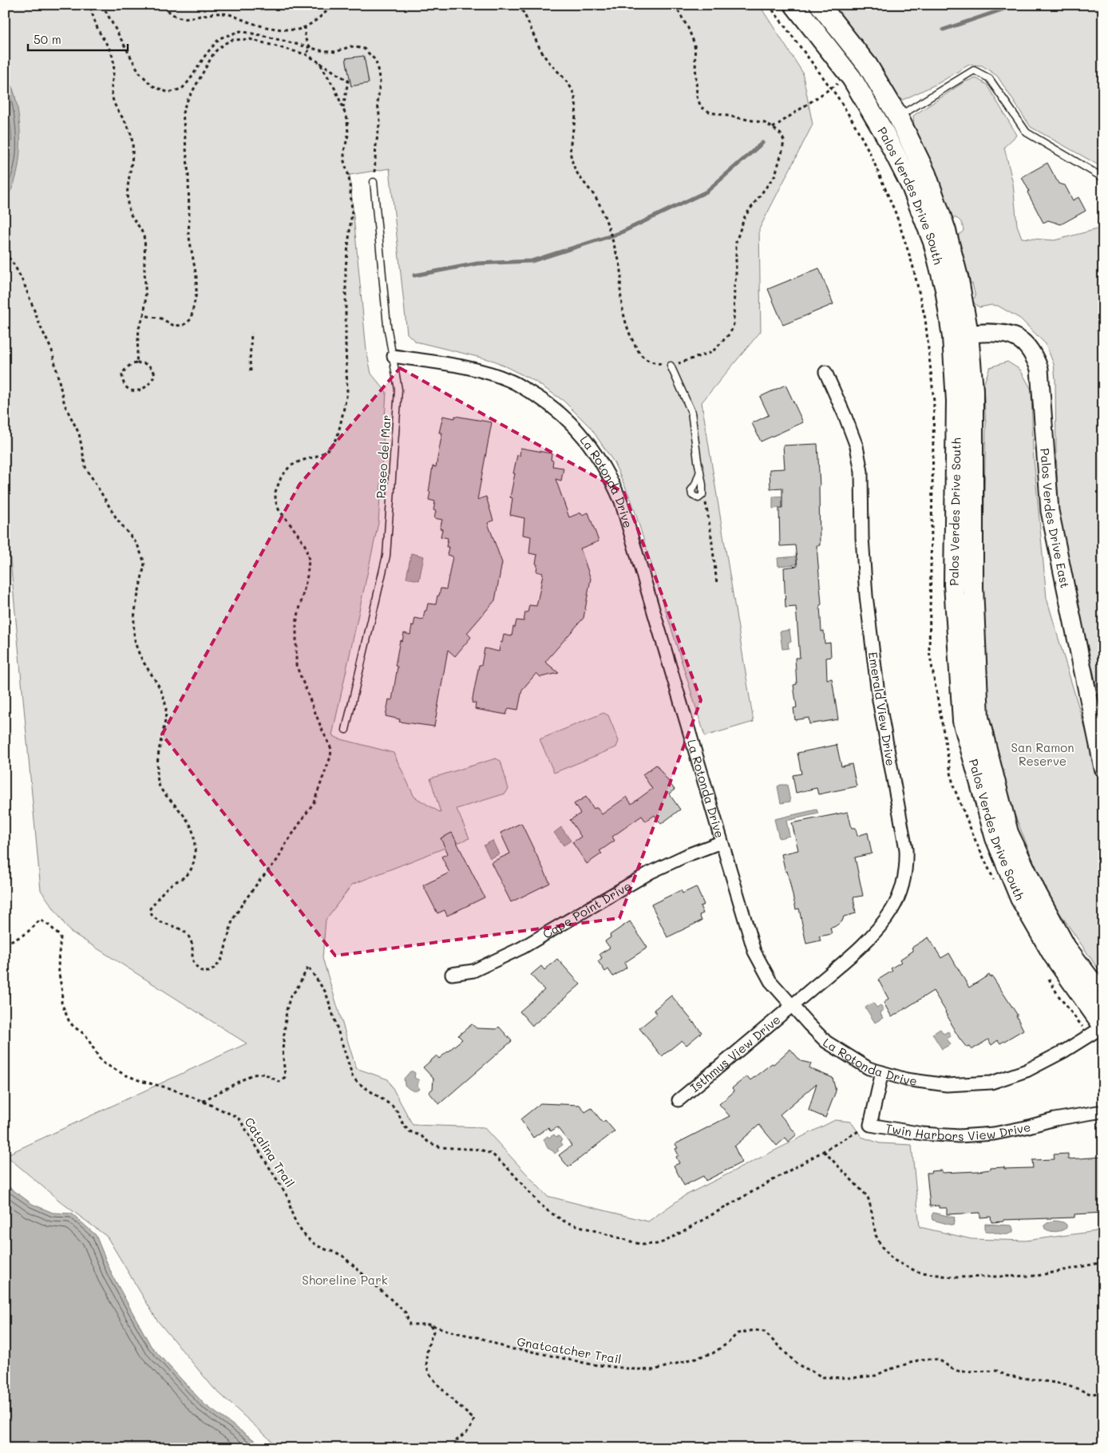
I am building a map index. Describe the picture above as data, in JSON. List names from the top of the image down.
{
  "streets": {
    "main road": ["Palos Verdes Drive South"],
    "street": [
      "La Rotonda Drive",
      "Palos Verdes Drive East",
      "Emerald View Drive",
      "Cape Point Drive",
      "Isthmus View Drive",
      "Twin Harbors View Drive"
    ],
    "lane": ["Paseo del Mar"],
    "path": ["Catalina Trail", "Gnatcatcher Trail"]
  },
  "crossings": [
    ["Palos Verdes Drive South", "La Rotonda Drive"],
    ["Palos Verdes Drive South", "Palos Verdes Drive East"],
    ["Paseo del Mar", "La Rotonda Drive"],
    ["La Rotonda Drive", "Emerald View Drive"],
    ["La Rotonda Drive", "Cape Point Drive"],
    ["La Rotonda Drive", "Isthmus View Drive"],
    ["La Rotonda Drive", "Twin Harbors View Drive"],
    ["Emerald View Drive", "Isthmus View Drive"],
    ["Catalina Trail", "Gnatcatcher Trail"]
  ],
  "parks": ["San Ramon Reserve", "Shoreline Park"],
  "scale_bar": "50 m"
}
